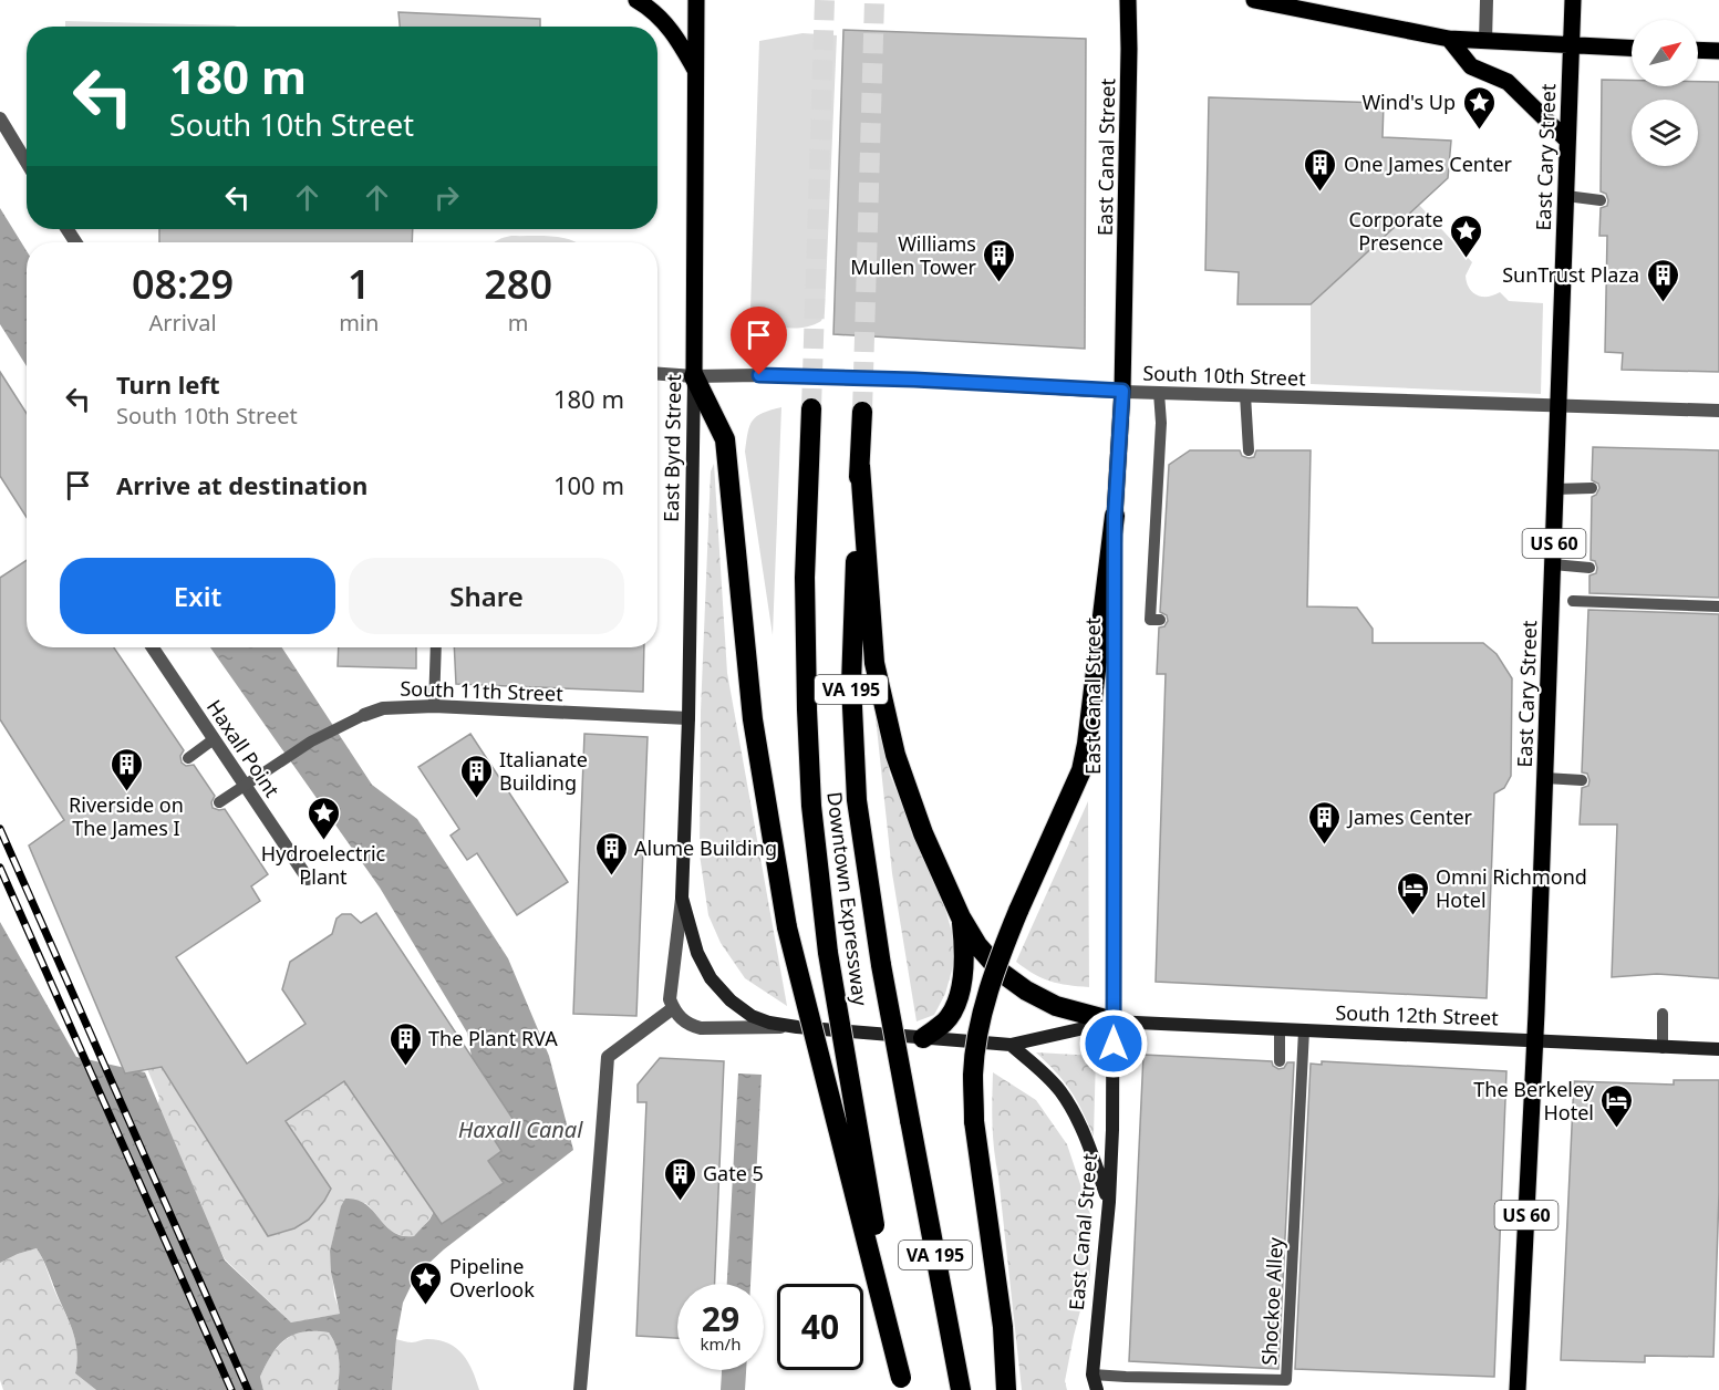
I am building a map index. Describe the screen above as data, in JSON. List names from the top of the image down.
{
  "streets": {
    "highway": ["VA 195", "Downtown Expressway"],
    "main road": [
      "East Canal Street",
      "East Cary Street",
      "East Byrd Street",
      "US 60"
    ],
    "street": [
      "South 10th Street",
      "South 11th Street",
      "Haxall Point",
      "South 12th Street"
    ],
    "lane": ["Shockoe Alley"]
  },
  "crossings": [
    ["East Canal Street", "South 10th Street"],
    ["East Canal Street", "East Byrd Street"],
    ["East Canal Street", "South 12th Street"],
    ["East Canal Street", "Shockoe Alley"],
    ["East Cary Street", "South 10th Street"],
    ["East Cary Street", "South 12th Street"],
    ["South 10th Street", "East Byrd Street"],
    ["East Byrd Street", "South 11th Street"],
    ["East Byrd Street", "South 12th Street"],
    ["South 12th Street", "Shockoe Alley"]
  ],
  "water": ["Haxall Canal"],
  "places": {
    "place": [
      "Wind's Up",
      "Corporate Presence",
      "Hydroelectric Plant",
      "Pipeline Overlook"
    ],
    "building": [
      "One James Center",
      "Williams Mullen Tower",
      "SunTrust Plaza",
      "Riverside on The James I",
      "Italianate Building",
      "James Center",
      "Alume Building",
      "The Plant RVA",
      "Gate 5"
    ],
    "hotel": ["Omni Richmond Hotel", "The Berkeley Hotel"]
  },
  "north": "top right",
  "page": {
    "turn": ["180 m", "South 10th Street"],
    "eta": [
      "08:29",
      "Arrival",
      "1",
      "min",
      "280",
      "m"
    ],
    "list": [
      {
        "name": "Turn left",
        "note": "South 10th Street",
        "value": "180 m"
      },
      {
        "name": "Arrive at destination",
        "value": "100 m"
      }
    ],
    "buttons": ["Exit", "Share"],
    "speed": "29 km/h",
    "limit": "40"
  }
}
